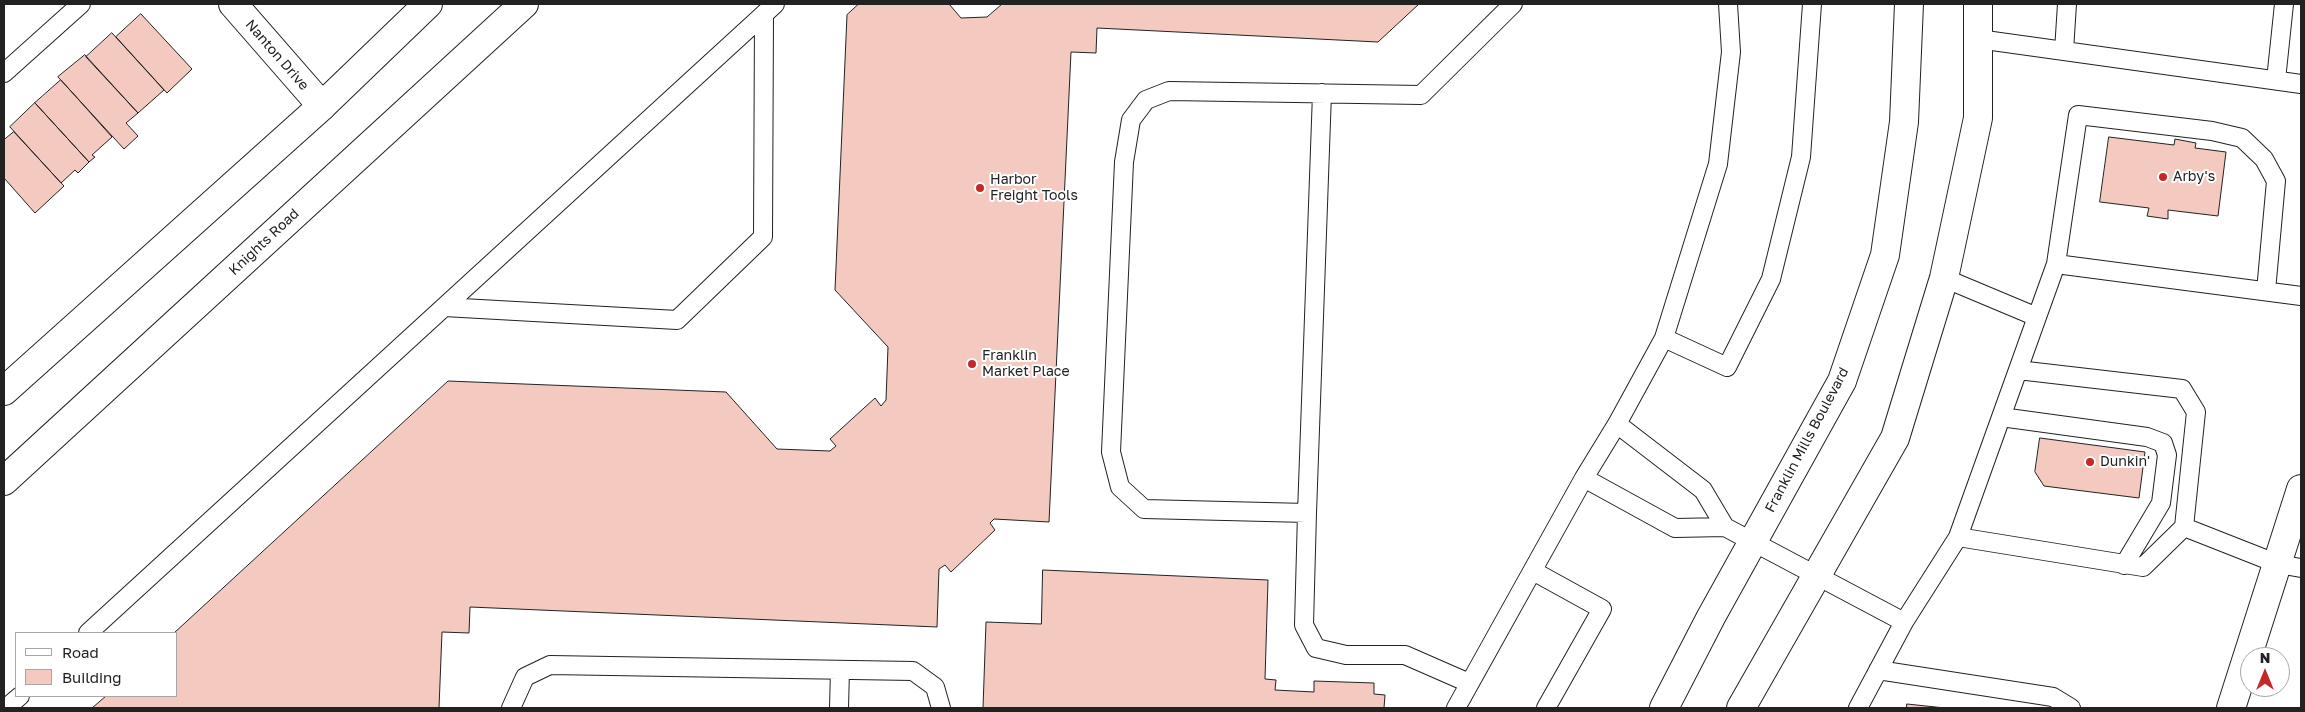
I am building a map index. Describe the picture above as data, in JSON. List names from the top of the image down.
{
  "streets": {
    "street": ["Nanton Drive", "Knights Road", "Franklin Mills Boulevard"]
  },
  "places": [
    "Arby's",
    "Harbor Freight Tools",
    "Franklin Market Place",
    "Dunkin'"
  ],
  "legend": ["Road", "Building"],
  "north": "top"
}
